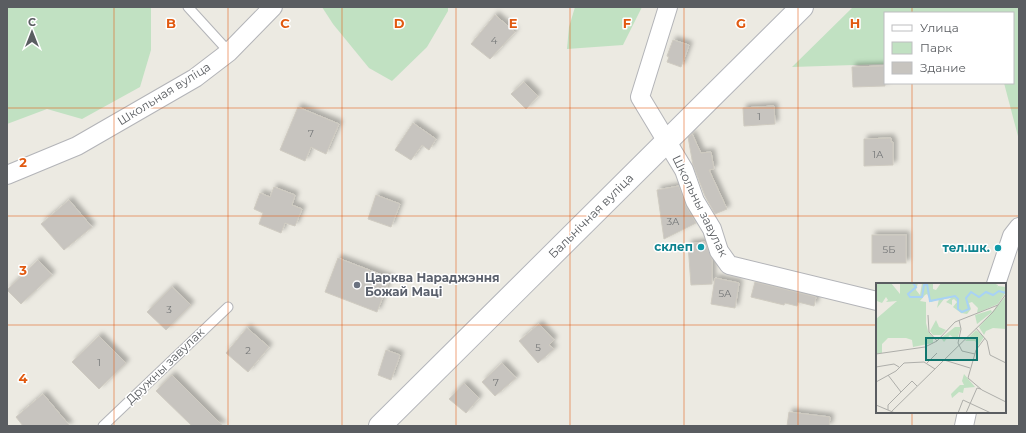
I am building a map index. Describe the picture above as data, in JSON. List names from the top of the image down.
{
  "streets": {
    "street": ["Школьная вуліца", "Школьны завулак", "Бальнічная вуліца"],
    "lane": ["Дружны завулак"]
  },
  "crossings": [
    ["Школьны завулак", "Бальнічная вуліца"]
  ],
  "places": ["склеп", "тел.шк.", "Царква Нараджэння Божай Маці"],
  "house_numbers": [
    "4",
    "1",
    "7",
    "1А",
    "3А",
    "5Б",
    "5А",
    "3",
    "5",
    "2",
    "1",
    "7"
  ],
  "legend": ["Улица", "Парк", "Здание"],
  "north": "top",
  "grid": {
    "columns": [
      "B",
      "C",
      "D",
      "E",
      "F",
      "G",
      "H"
    ],
    "rows": ["2", "3", "4"]
  }
}
